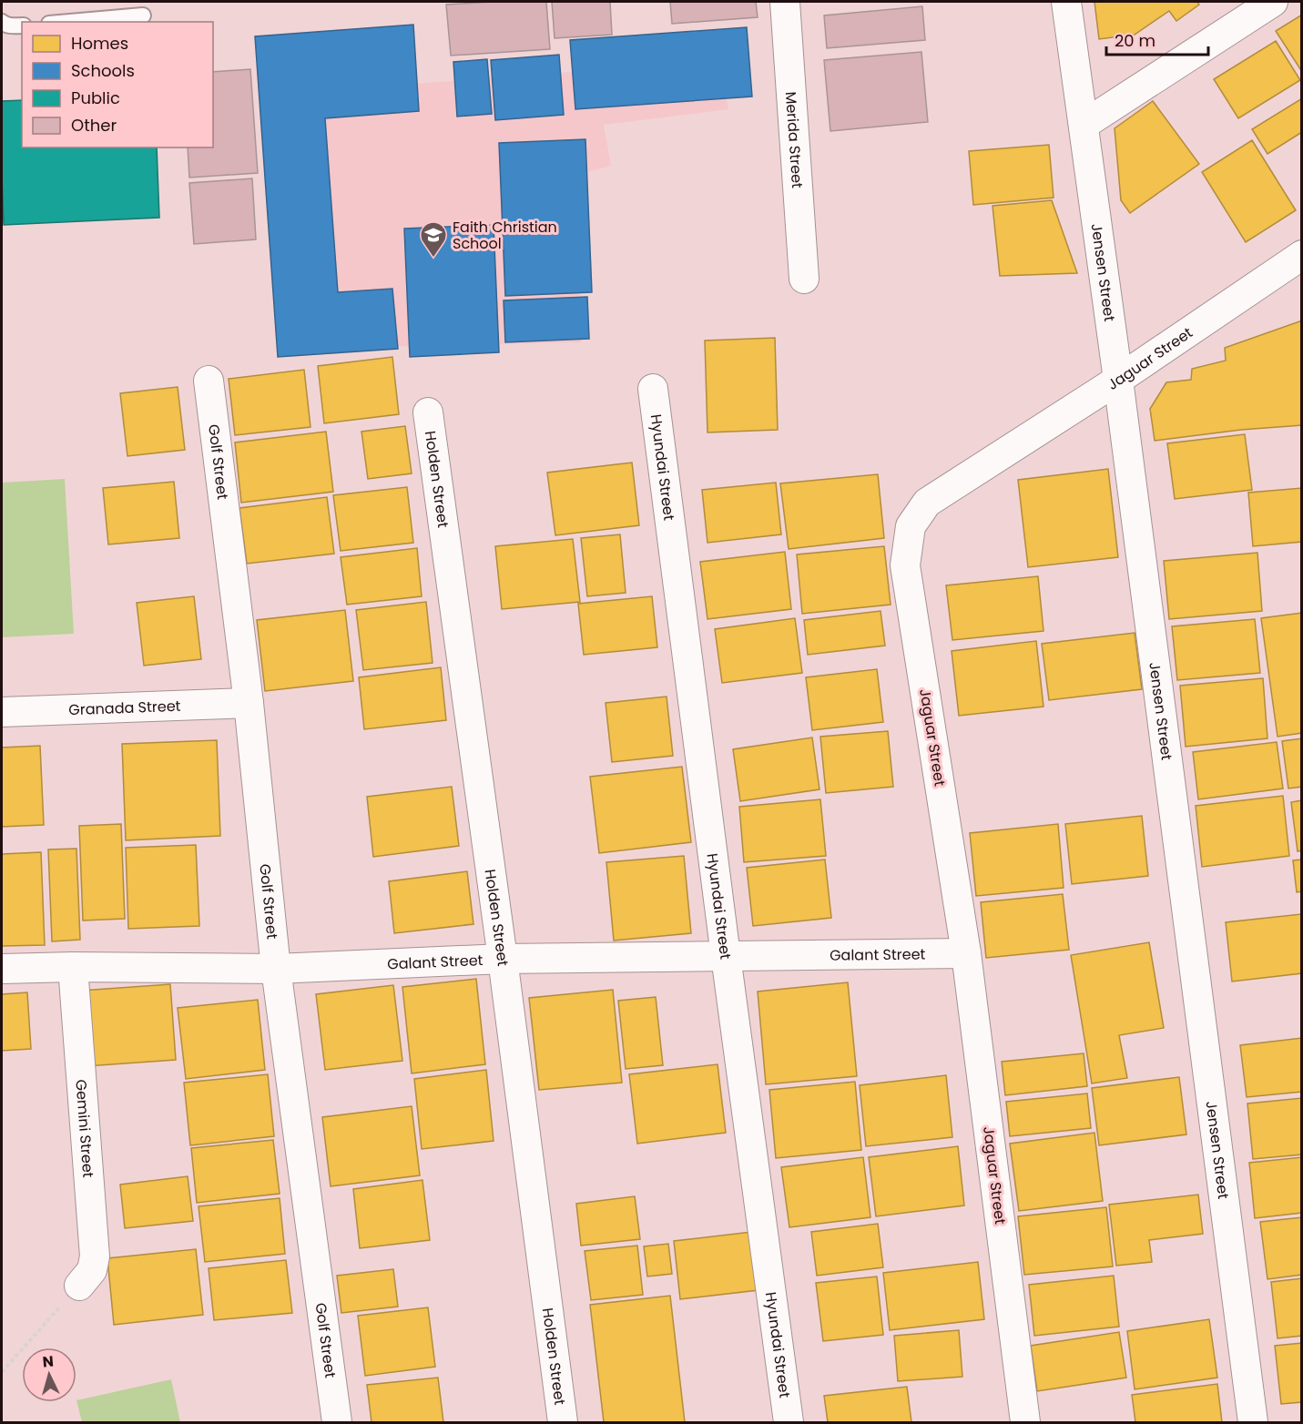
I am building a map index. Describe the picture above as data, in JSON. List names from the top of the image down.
{
  "streets": {
    "street": [
      "Merida Street",
      "Jensen Street",
      "Jaguar Street",
      "Golf Street",
      "Hyundai Street",
      "Holden Street",
      "Granada Street",
      "Galant Street",
      "Gemini Street"
    ]
  },
  "crossings": [
    ["Jensen Street", "Jaguar Street"],
    ["Jaguar Street", "Galant Street"],
    ["Golf Street", "Granada Street"],
    ["Golf Street", "Galant Street"],
    ["Hyundai Street", "Galant Street"],
    ["Holden Street", "Galant Street"],
    ["Galant Street", "Gemini Street"]
  ],
  "places": {
    "school or university": ["Faith Christian School"]
  },
  "legend": [
    "Homes",
    "Schools",
    "Public",
    "Other"
  ],
  "scale_bar": "20 m",
  "north": "top"
}
